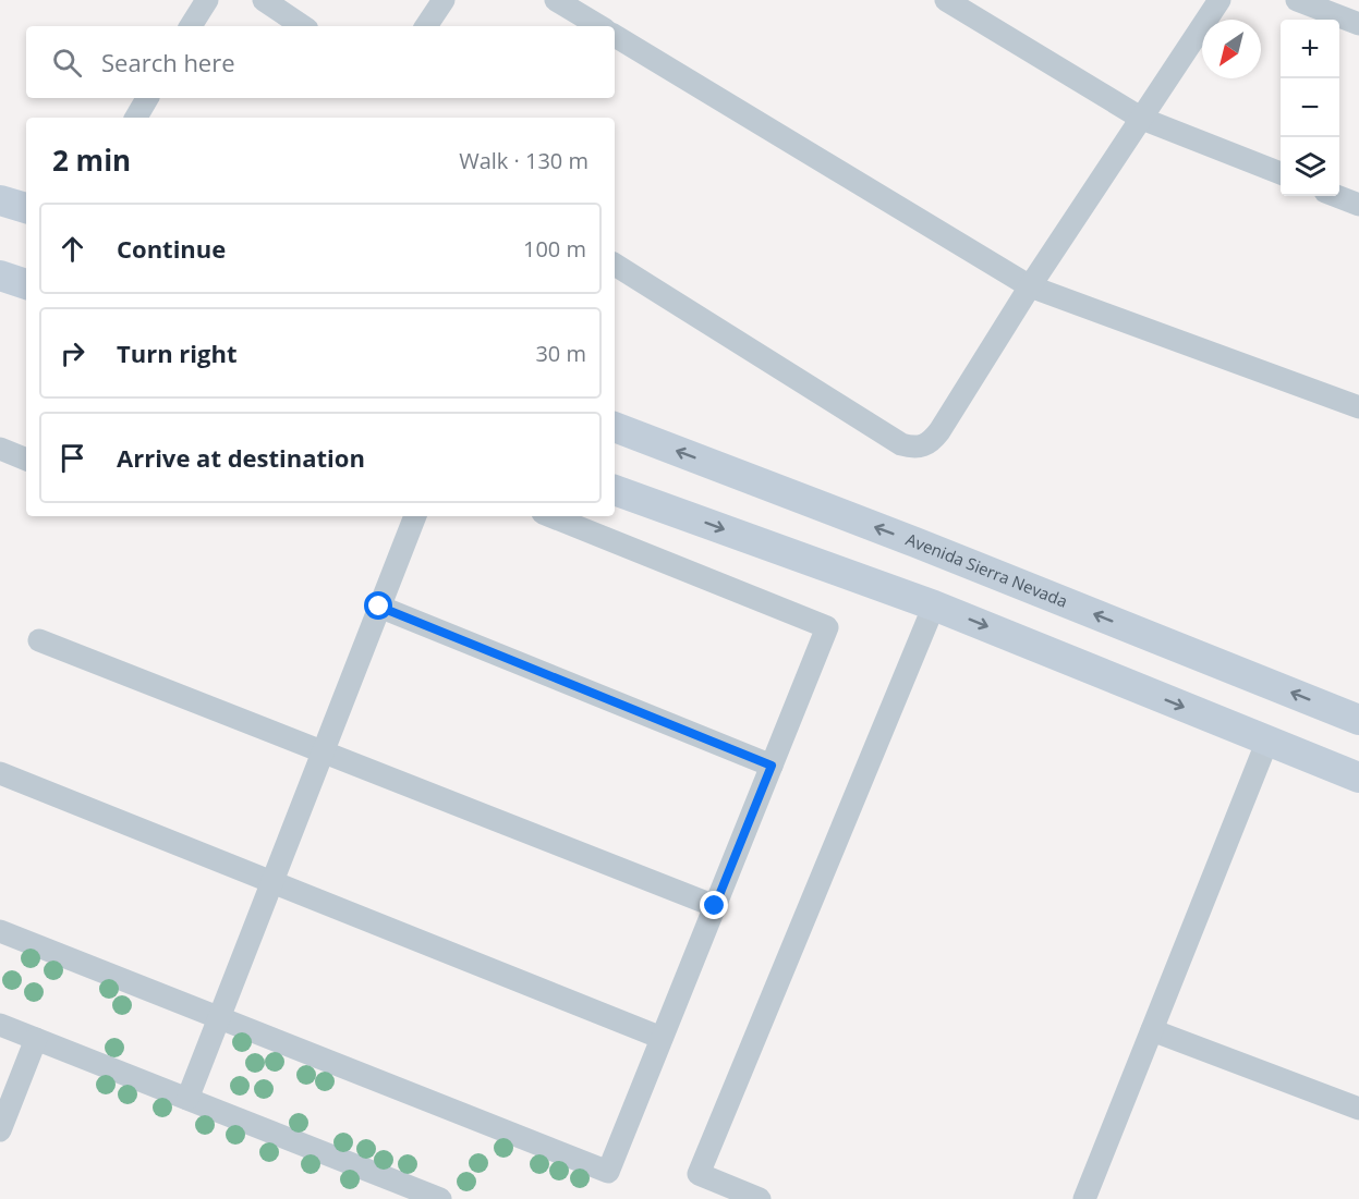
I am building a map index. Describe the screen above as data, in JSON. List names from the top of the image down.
{
  "streets": {
    "main road": ["Avenida Sierra Nevada"]
  },
  "north": "bottom left",
  "page": {
    "map_buttons": ["+", "−"],
    "search": "Search here",
    "heading": ["2 min", "Walk · 130 m"],
    "list": [
      ["Continue", "100 m"],
      ["Turn right", "30 m"],
      "Arrive at destination"
    ]
  }
}
